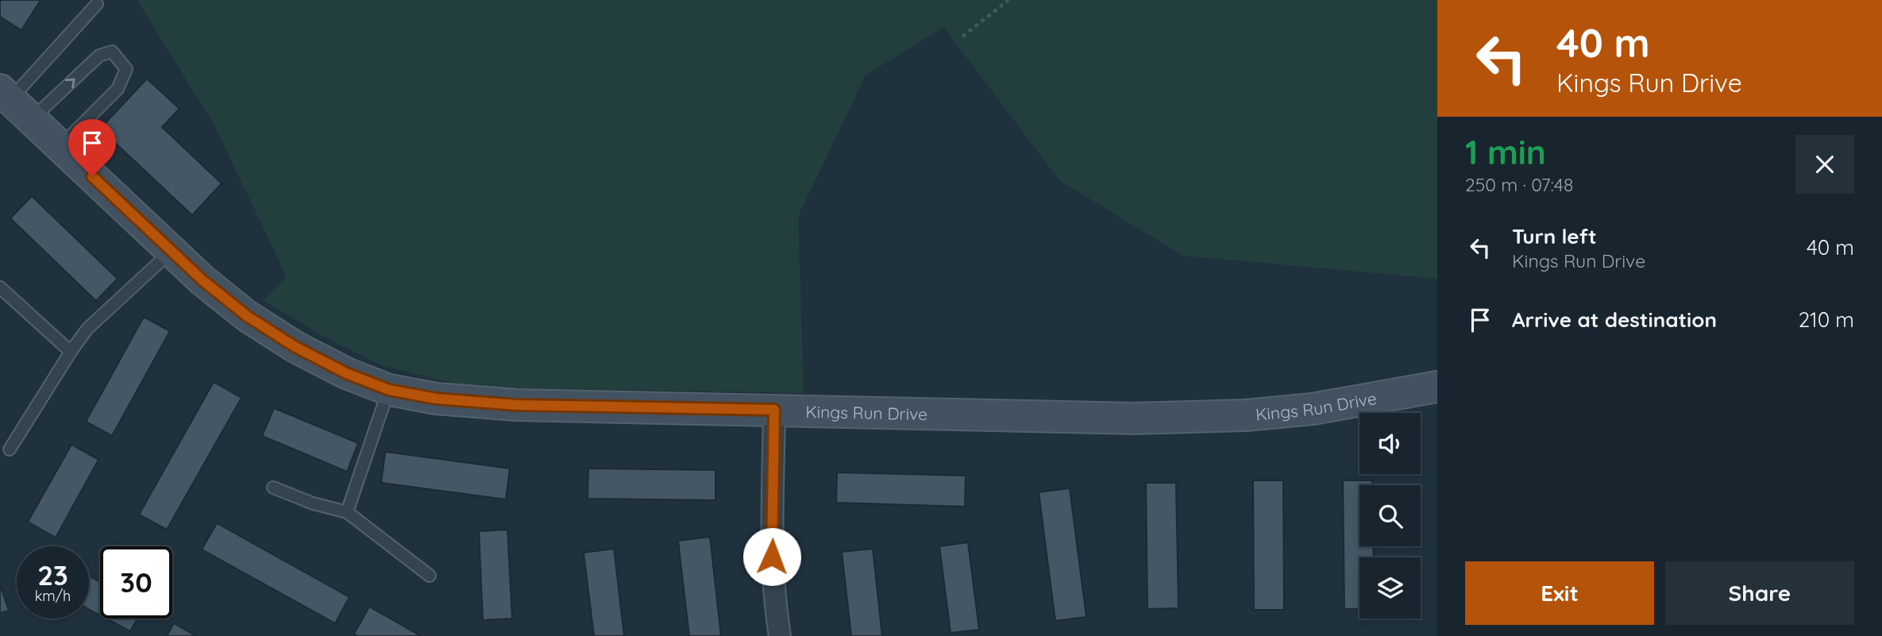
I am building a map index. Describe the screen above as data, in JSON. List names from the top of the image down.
{
  "streets": {
    "street": ["Kings Run Drive"]
  },
  "page": {
    "turn": ["40 m", "Kings Run Drive"],
    "heading": ["1 min", "250 m · 07:48"],
    "list": [
      {
        "name": "Turn left",
        "note": "Kings Run Drive",
        "value": "40 m"
      },
      {
        "name": "Arrive at destination",
        "value": "210 m"
      }
    ],
    "speed": "23 km/h",
    "limit": "30",
    "buttons": ["Exit", "Share"]
  }
}
